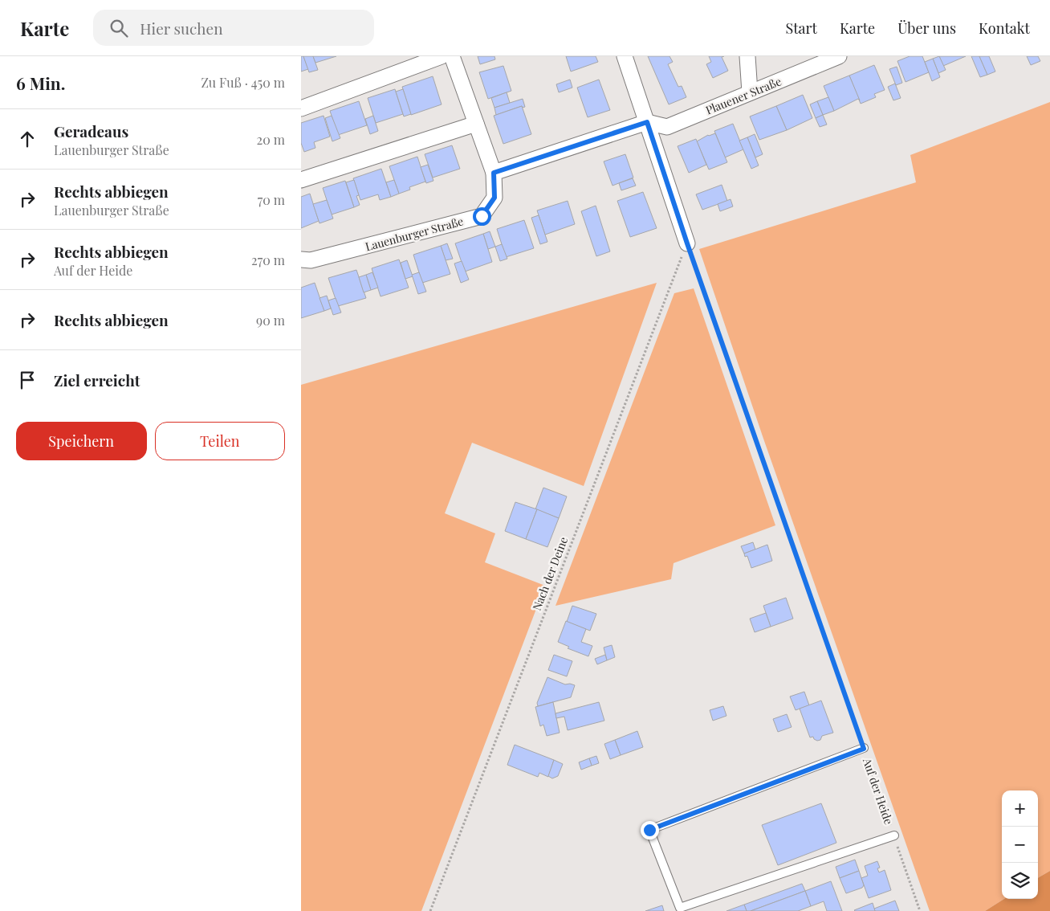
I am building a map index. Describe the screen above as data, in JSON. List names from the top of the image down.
{
  "streets": {
    "street": ["Plauener Straße", "Lauenburger Straße"],
    "path": ["Nach der Deine", "Auf der Heide"]
  },
  "crossings": [
    ["Nach der Deine", "Auf der Heide"]
  ],
  "page": {
    "header": "Karte",
    "search": "Hier suchen",
    "nav": [
      "Start",
      "Karte",
      "Über uns",
      "Kontakt"
    ],
    "heading": ["6 Min.", "Zu Fuß · 450 m"],
    "list": [
      ["Geradeaus", "Lauenburger Straße", "20 m"],
      ["Rechts abbiegen", "Lauenburger Straße", "70 m"],
      ["Rechts abbiegen", "Auf der Heide", "270 m"],
      ["Rechts abbiegen", "90 m"],
      "Ziel erreicht"
    ],
    "buttons": ["Speichern", "Teilen"],
    "map_buttons": ["+", "−"]
  }
}
